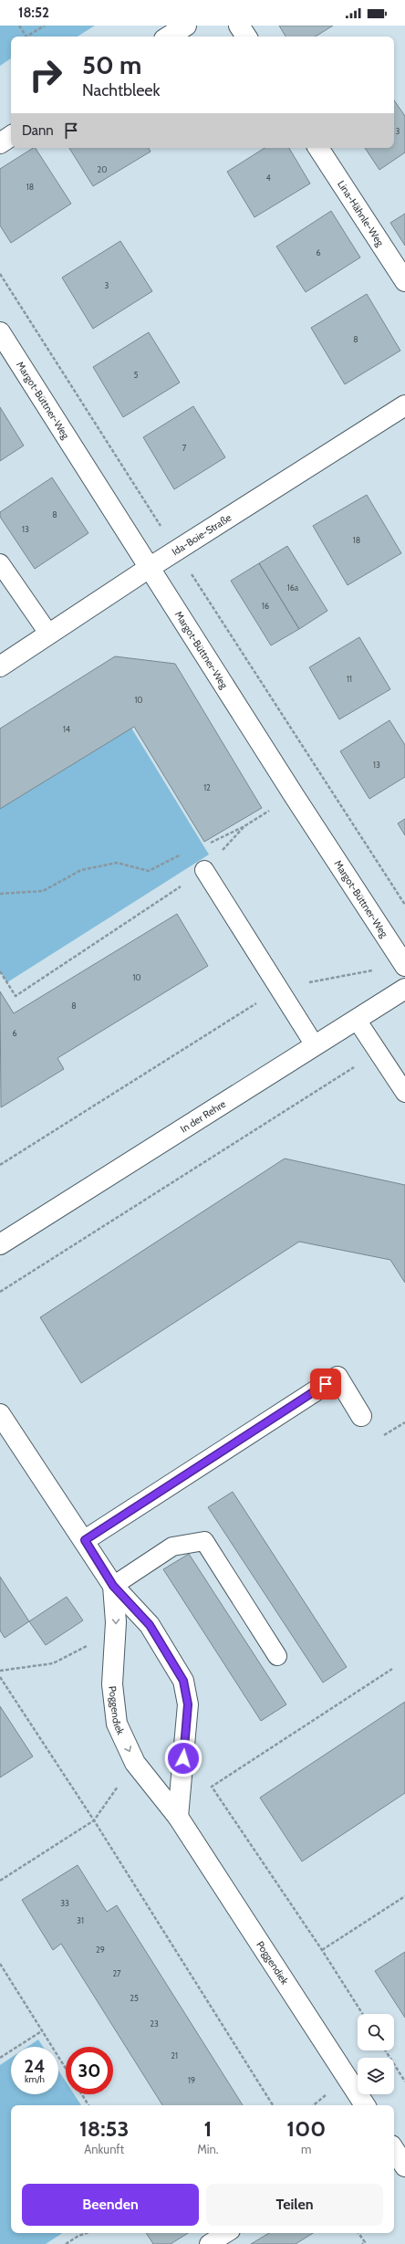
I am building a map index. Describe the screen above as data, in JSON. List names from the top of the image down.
{
  "streets": {
    "street": [
      "Lina-Hähnle-Weg",
      "Margot-Büttner-Weg",
      "Ida-Boie-Straße",
      "In der Rehre",
      "Poggendiek"
    ]
  },
  "crossings": [
    ["Margot-Büttner-Weg", "Ida-Boie-Straße"]
  ],
  "house_numbers": [
    "3",
    "20",
    "4",
    "18",
    "6",
    "3",
    "8",
    "5",
    "7",
    "8",
    "13",
    "18",
    "16a",
    "16",
    "11",
    "10",
    "14",
    "13",
    "12",
    "10",
    "8",
    "6",
    "33",
    "31",
    "29",
    "27",
    "25",
    "23",
    "21",
    "19"
  ],
  "page": {
    "status": "18:52",
    "turn": ["50 m", "Nachtbleek"],
    "then": "Dann",
    "speed": "24 km/h",
    "limit": "30",
    "eta": [
      "18:53",
      "Ankunft",
      "1",
      "Min.",
      "100",
      "m"
    ],
    "buttons": ["Beenden", "Teilen"]
  }
}
